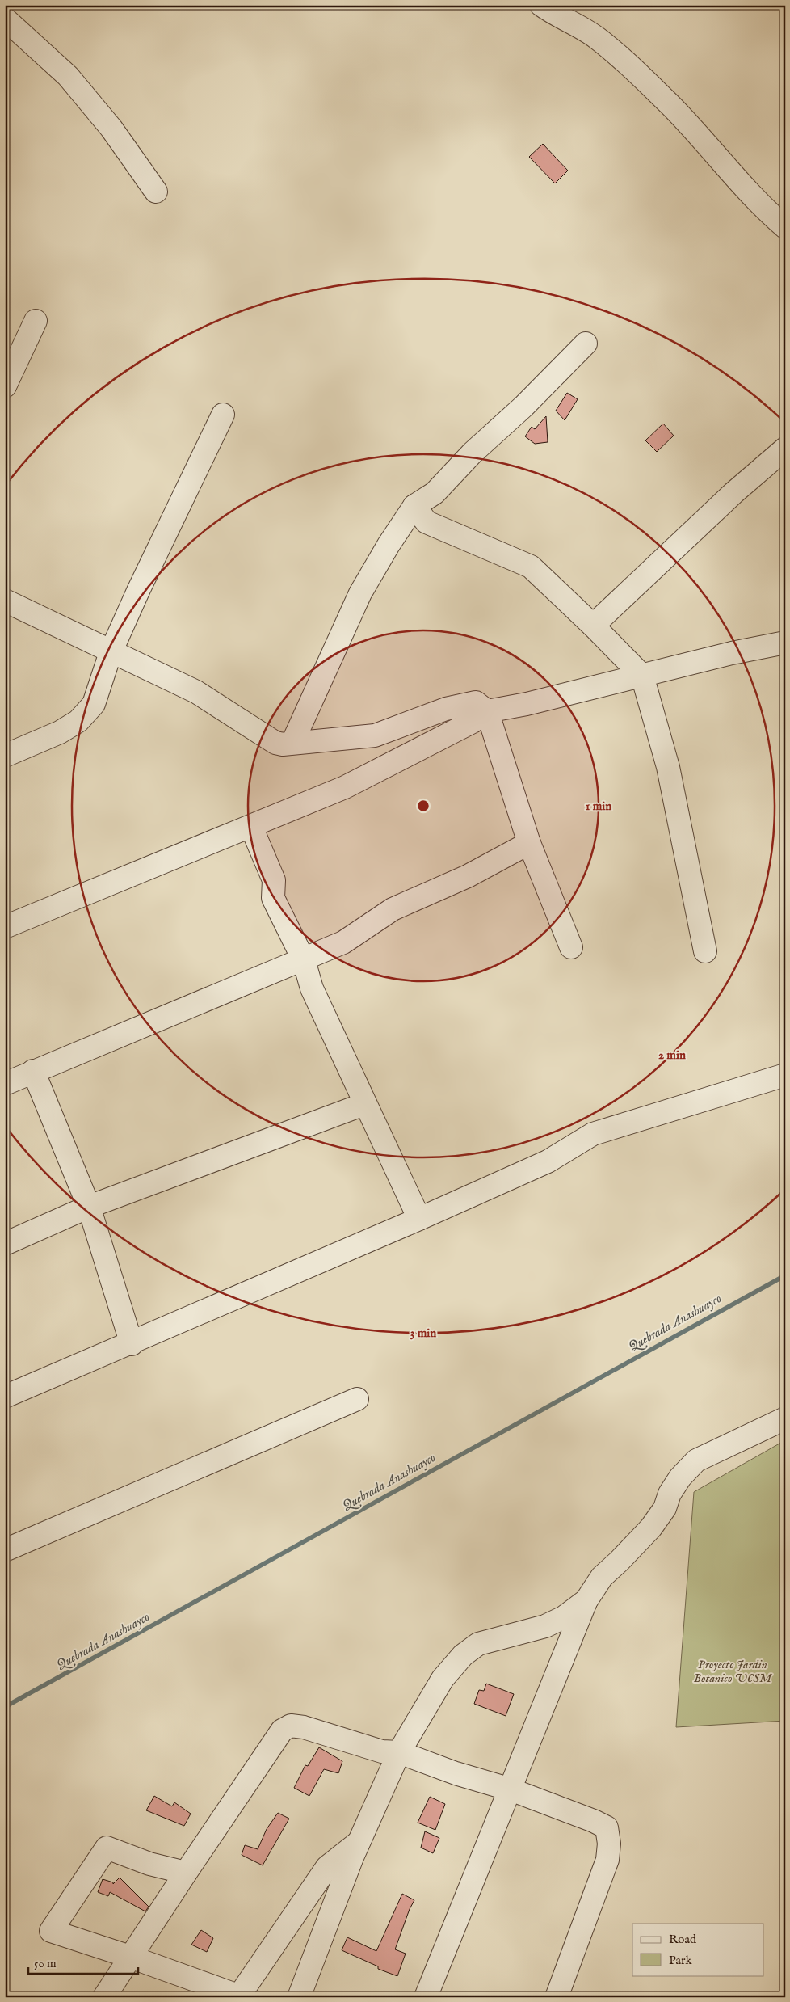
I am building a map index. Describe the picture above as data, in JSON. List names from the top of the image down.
{
  "water": ["Quebrada Anashuayco"],
  "parks": ["Proyecto Jardin Botanico UCSM"],
  "legend": ["Road", "Park"],
  "scale_bar": "50 m",
  "rings": ["1 min", "2 min", "3 min"]
}
